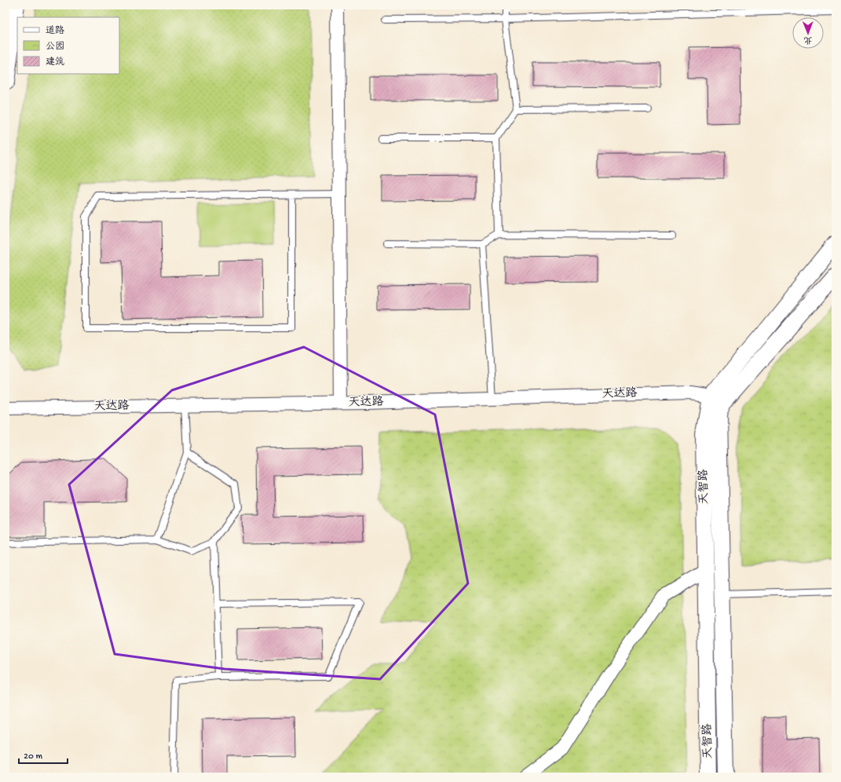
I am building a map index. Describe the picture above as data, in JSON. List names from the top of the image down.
{
  "streets": {
    "street": ["天达路", "天智路"]
  },
  "crossings": [
    ["天达路", "天智路"]
  ],
  "legend": ["道路", "公园", "建筑"],
  "scale_bar": "20 m",
  "north": "bottom"
}
